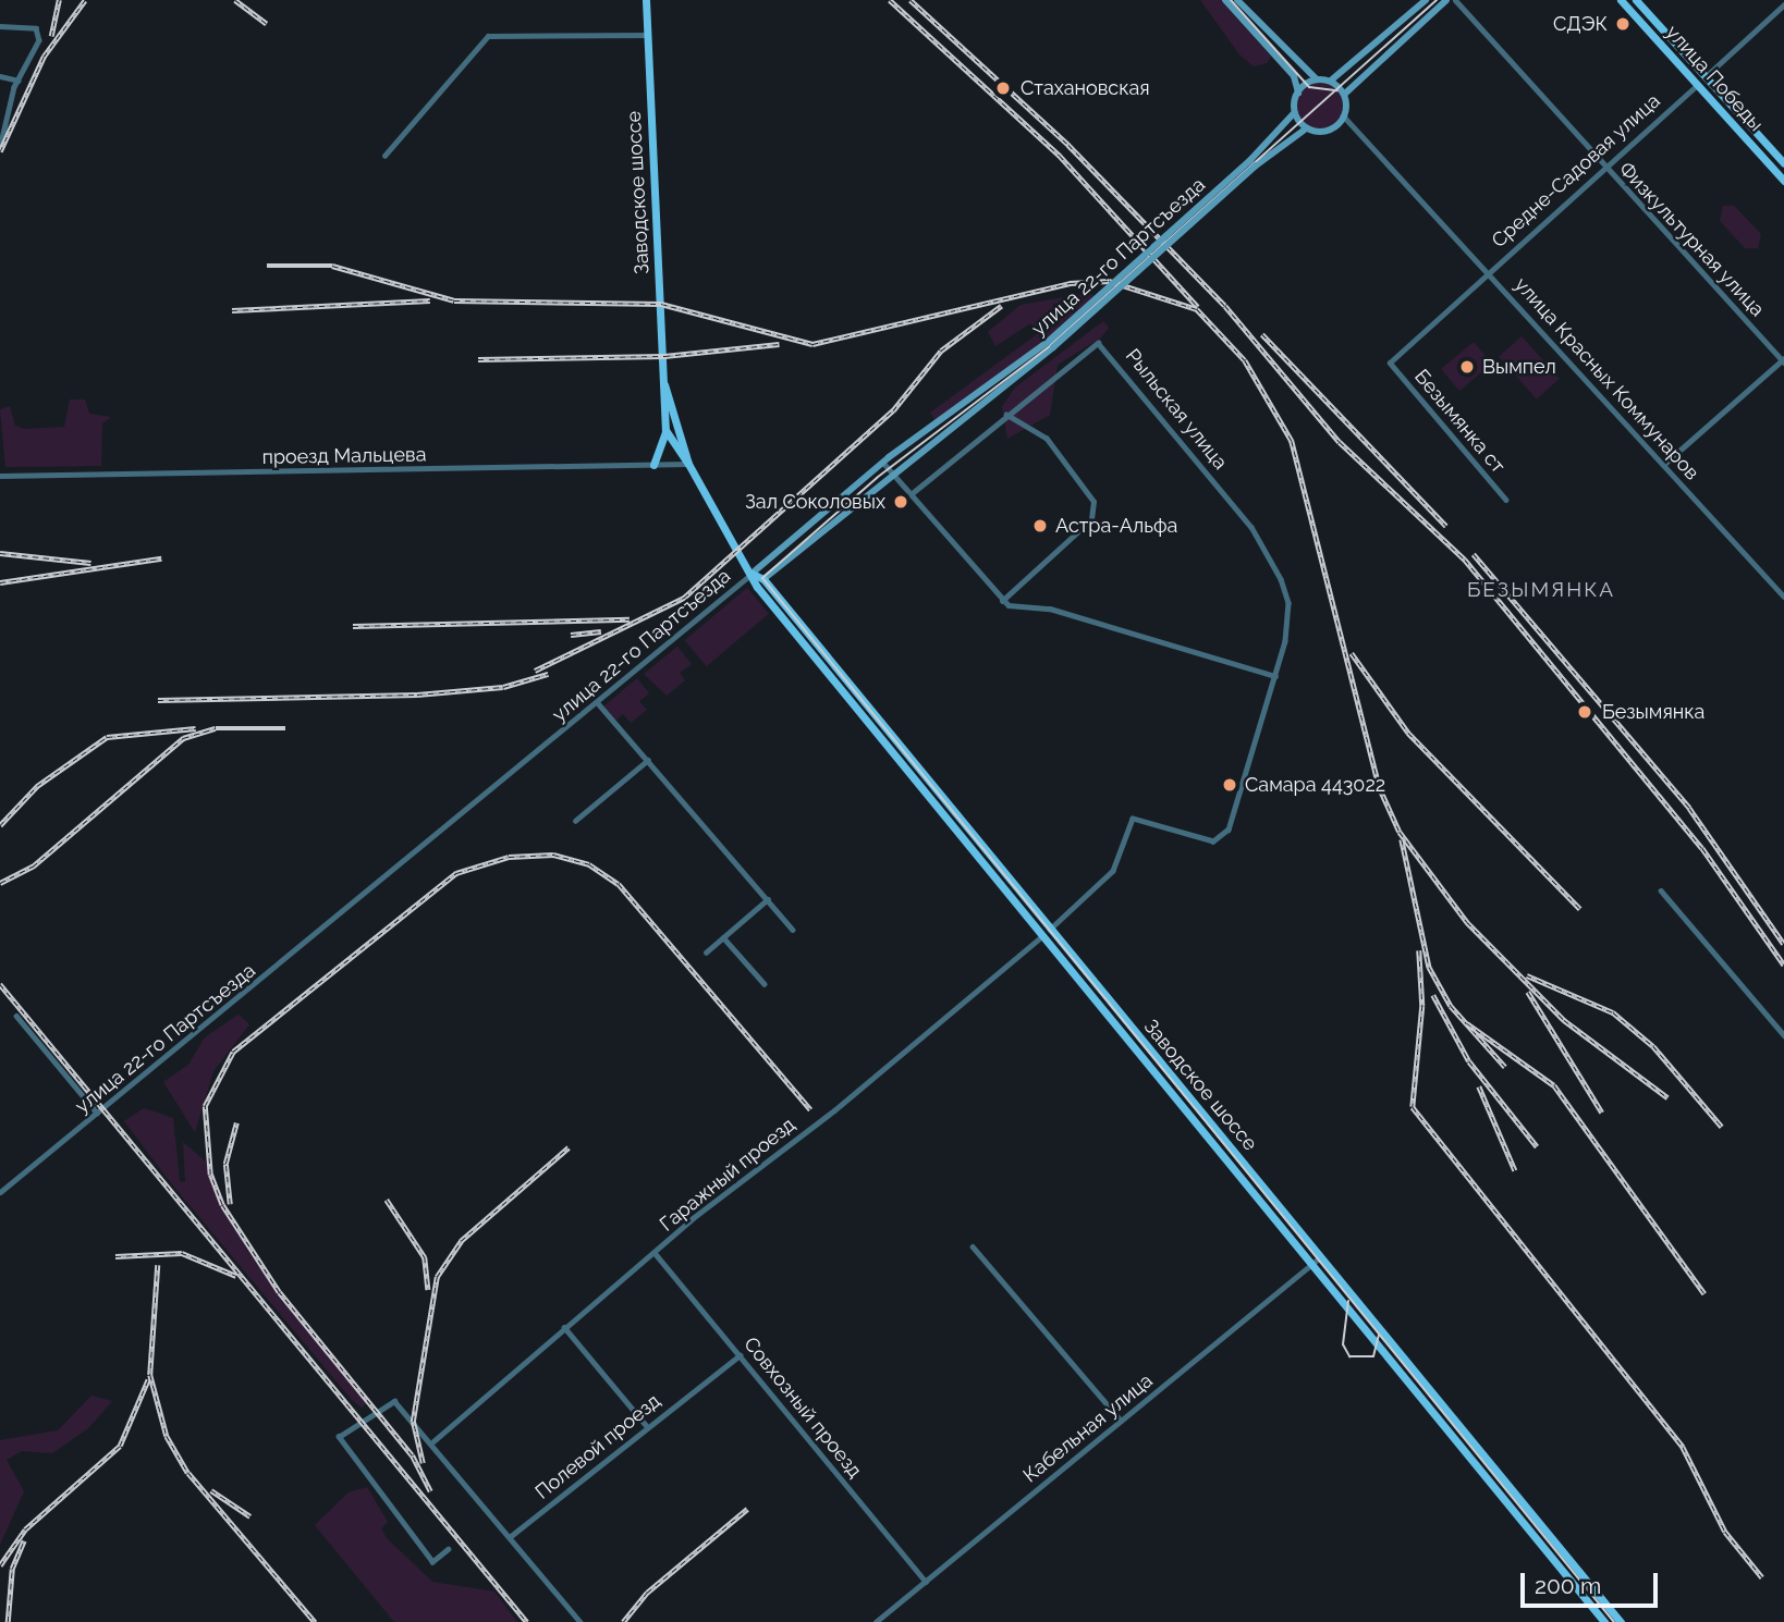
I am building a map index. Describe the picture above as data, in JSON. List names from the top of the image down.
{
  "streets": {
    "main road": [
      "улица Победы",
      "Средне-Садовая улица",
      "Заводское шоссе",
      "улица 22-го Партсъезда"
    ],
    "street": [
      "Физкультурная улица",
      "улица Красных Коммунаров",
      "Рыльская улица",
      "Безымянка ст",
      "проезд Мальцева",
      "Гаражный проезд",
      "Совхозный проезд",
      "Кабельная улица",
      "Полевой проезд"
    ]
  },
  "crossings": [
    ["улица Победы", "Средне-Садовая улица"],
    ["Средне-Садовая улица", "Физкультурная улица"],
    ["Средне-Садовая улица", "улица Красных Коммунаров"],
    ["Средне-Садовая улица", "Безымянка ст"],
    ["Заводское шоссе", "улица 22-го Партсъезда"],
    ["Заводское шоссе", "проезд Мальцева"],
    ["Заводское шоссе", "Гаражный проезд"],
    ["Заводское шоссе", "Кабельная улица"],
    ["улица 22-го Партсъезда", "улица Красных Коммунаров"],
    ["Рыльская улица", "Гаражный проезд"],
    ["Гаражный проезд", "Совхозный проезд"],
    ["Совхозный проезд", "Кабельная улица"],
    ["Совхозный проезд", "Полевой проезд"]
  ],
  "districts": ["БЕЗЫМЯНКА"],
  "places": [
    "СДЭК",
    "Стахановская",
    "Вымпел",
    "Зал Соколовых",
    "Астра-Альфа",
    "Безымянка",
    "Самара 443022"
  ],
  "scale_bar": "200 m"
}
